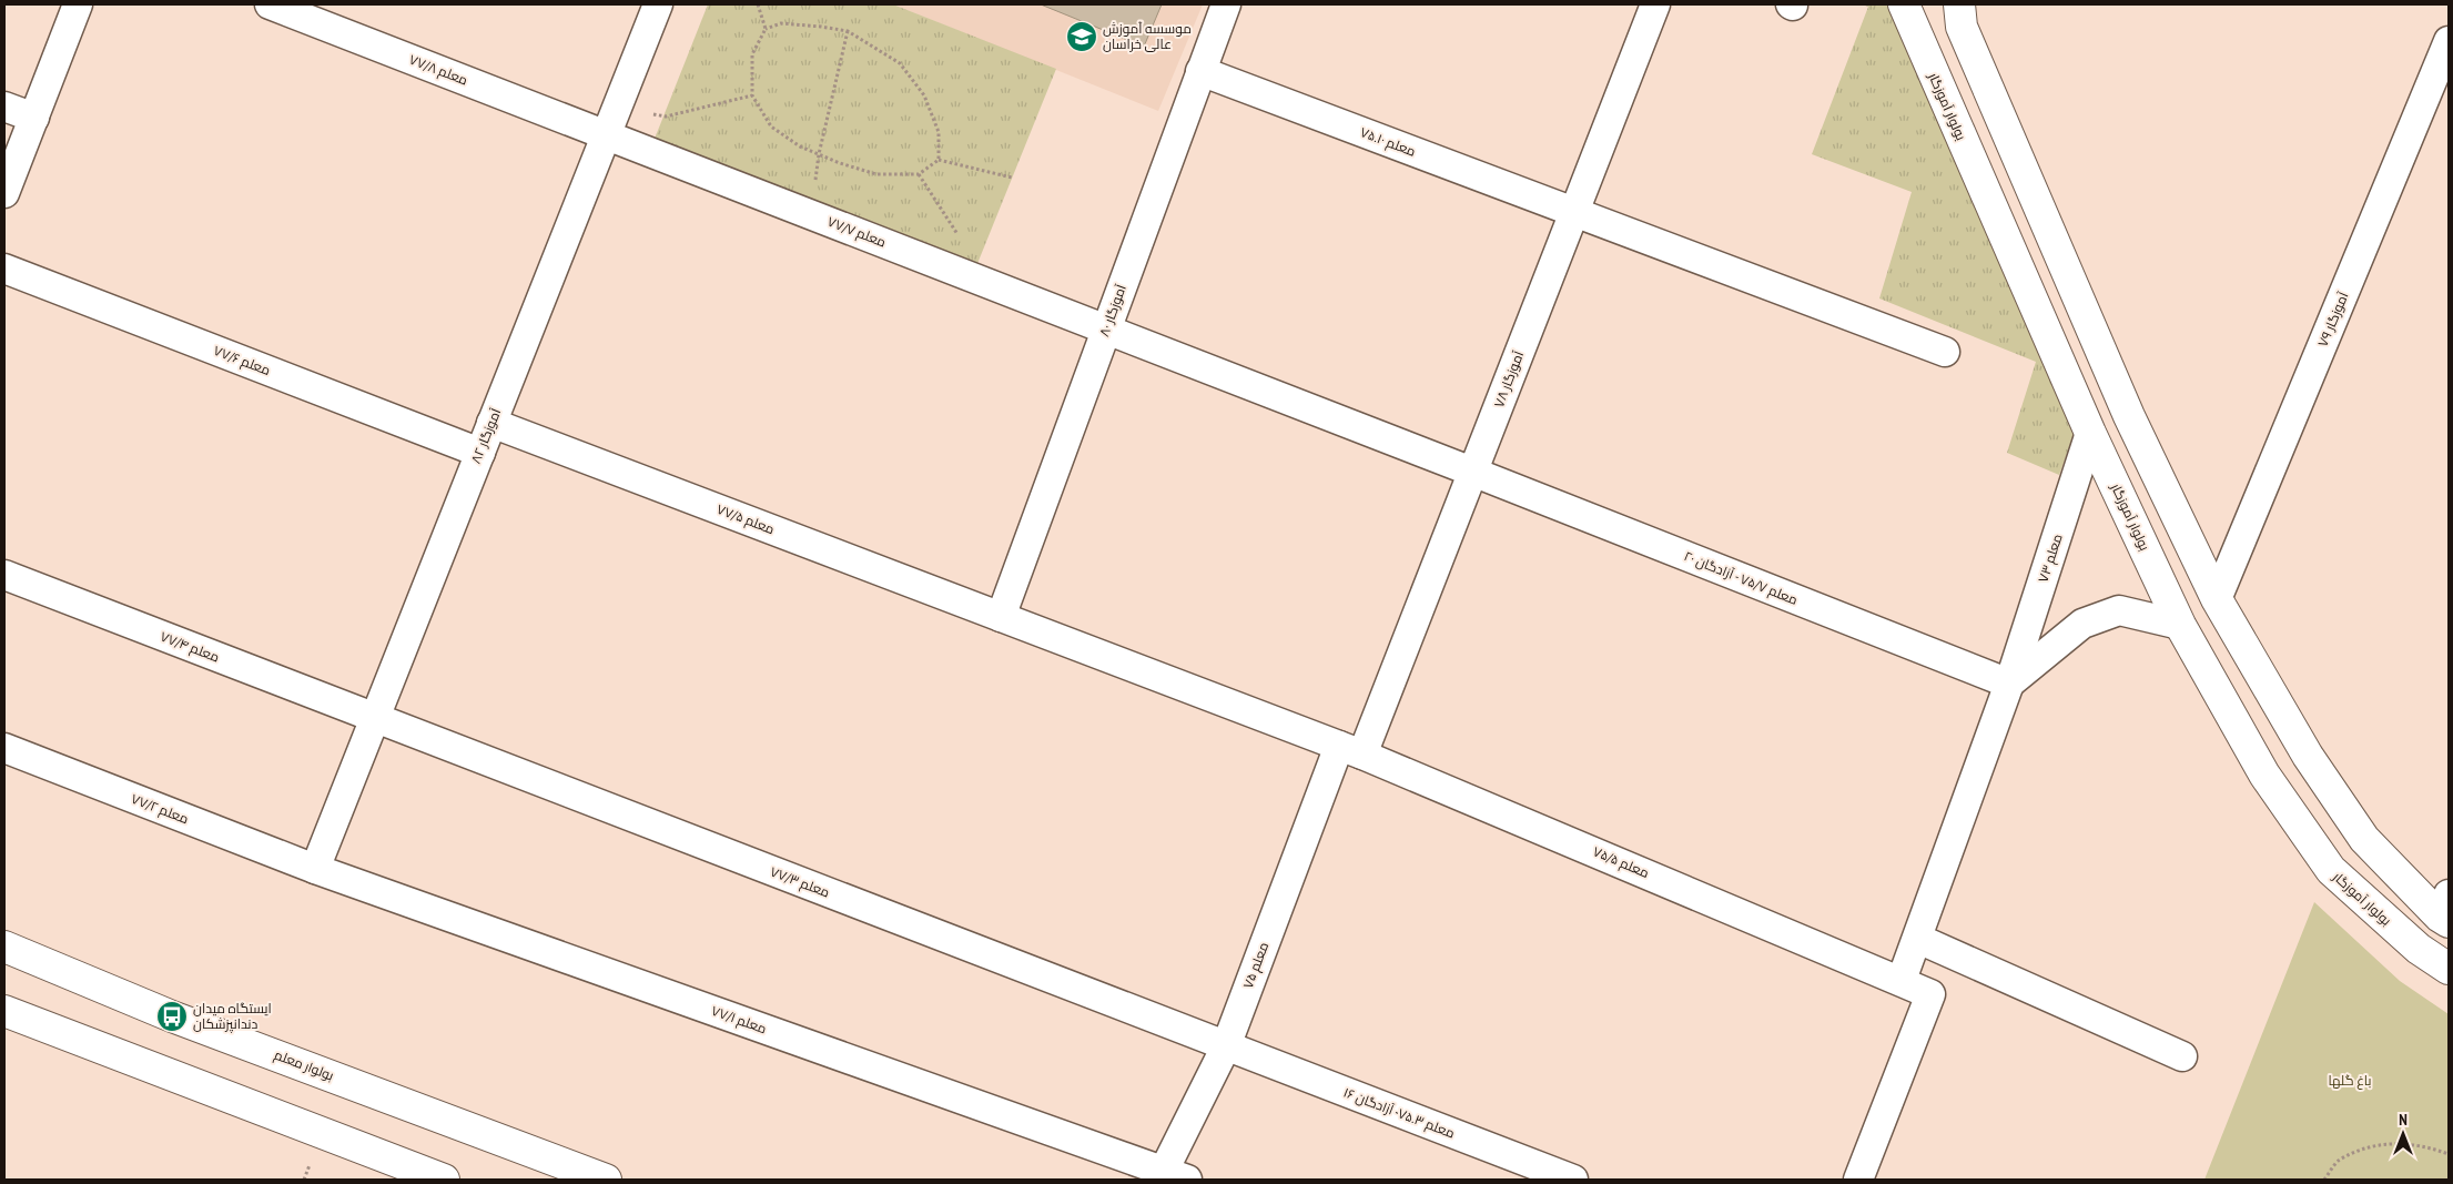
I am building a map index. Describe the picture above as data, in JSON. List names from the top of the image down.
{
  "streets": {
    "main road": ["بولوار آموزگار", "بولوار معلم"],
    "street": [
      "معلم ۷۷/۸",
      "معلم ۷۵.۱۰",
      "معلم ۷۷/۷",
      "آموزگار ۸۰",
      "۷۹ آموزگار",
      "معلم ۷۷/۶",
      "آموزگار ۷۸",
      "آموزگار ۸۲",
      "معلم ۷۷/۵",
      "معلم ۷۳",
      "معلم ۷۵/۷ - آزادگان ۲۰",
      "معلم ۷۷/۴",
      "معلم ۷۷/۲",
      "معلم ۷۵/۵",
      "معلم ۷۷/۳",
      "معلم ۷۵",
      "معلم ۷۷/۱",
      "معلم ۷۵.۳- آزادگان ۱۶"
    ]
  },
  "crossings": [
    ["معلم ۷۷/۸", "معلم ۷۷/۷"],
    ["معلم ۷۷/۸", "آموزگار ۸۲"],
    ["بولوار آموزگار", "معلم ۷۳"],
    ["معلم ۷۵.۱۰", "آموزگار ۸۰"],
    ["معلم ۷۵.۱۰", "آموزگار ۷۸"],
    ["معلم ۷۷/۷", "آموزگار ۸۰"],
    ["معلم ۷۷/۷", "آموزگار ۸۲"],
    ["معلم ۷۷/۷", "معلم ۷۵/۷ - آزادگان ۲۰"],
    ["آموزگار ۸۰", "معلم ۷۷/۵"],
    ["آموزگار ۸۰", "معلم ۷۵/۷ - آزادگان ۲۰"],
    ["معلم ۷۷/۶", "آموزگار ۸۲"],
    ["آموزگار ۷۸", "معلم ۷۷/۵"],
    ["آموزگار ۷۸", "معلم ۷۵/۷ - آزادگان ۲۰"],
    ["آموزگار ۷۸", "معلم ۷۵/۵"],
    ["آموزگار ۷۸", "معلم ۷۵"],
    ["آموزگار ۸۲", "معلم ۷۷/۵"],
    ["آموزگار ۸۲", "معلم ۷۷/۴"],
    ["آموزگار ۸۲", "معلم ۷۷/۲"],
    ["آموزگار ۸۲", "معلم ۷۷/۳"],
    ["آموزگار ۸۲", "معلم ۷۷/۱"],
    ["معلم ۷۷/۵", "معلم ۷۵/۵"],
    ["معلم ۷۷/۵", "معلم ۷۵"],
    ["معلم ۷۳", "معلم ۷۵/۷ - آزادگان ۲۰"],
    ["معلم ۷۳", "معلم ۷۵/۵"],
    ["معلم ۷۷/۴", "معلم ۷۷/۳"],
    ["معلم ۷۷/۲", "معلم ۷۷/۱"],
    ["معلم ۷۵/۵", "معلم ۷۵"],
    ["معلم ۷۷/۳", "معلم ۷۵"],
    ["معلم ۷۷/۳", "معلم ۷۵.۳- آزادگان ۱۶"],
    ["معلم ۷۵", "معلم ۷۷/۱"],
    ["معلم ۷۵", "معلم ۷۵.۳- آزادگان ۱۶"]
  ],
  "parks": ["باغ گلها"],
  "places": {
    "school or university": ["موسسه آموزش عالی خراسان"],
    "bus stop": ["ایستگاه میدان دندانپزشکان"]
  },
  "north": "top"
}
